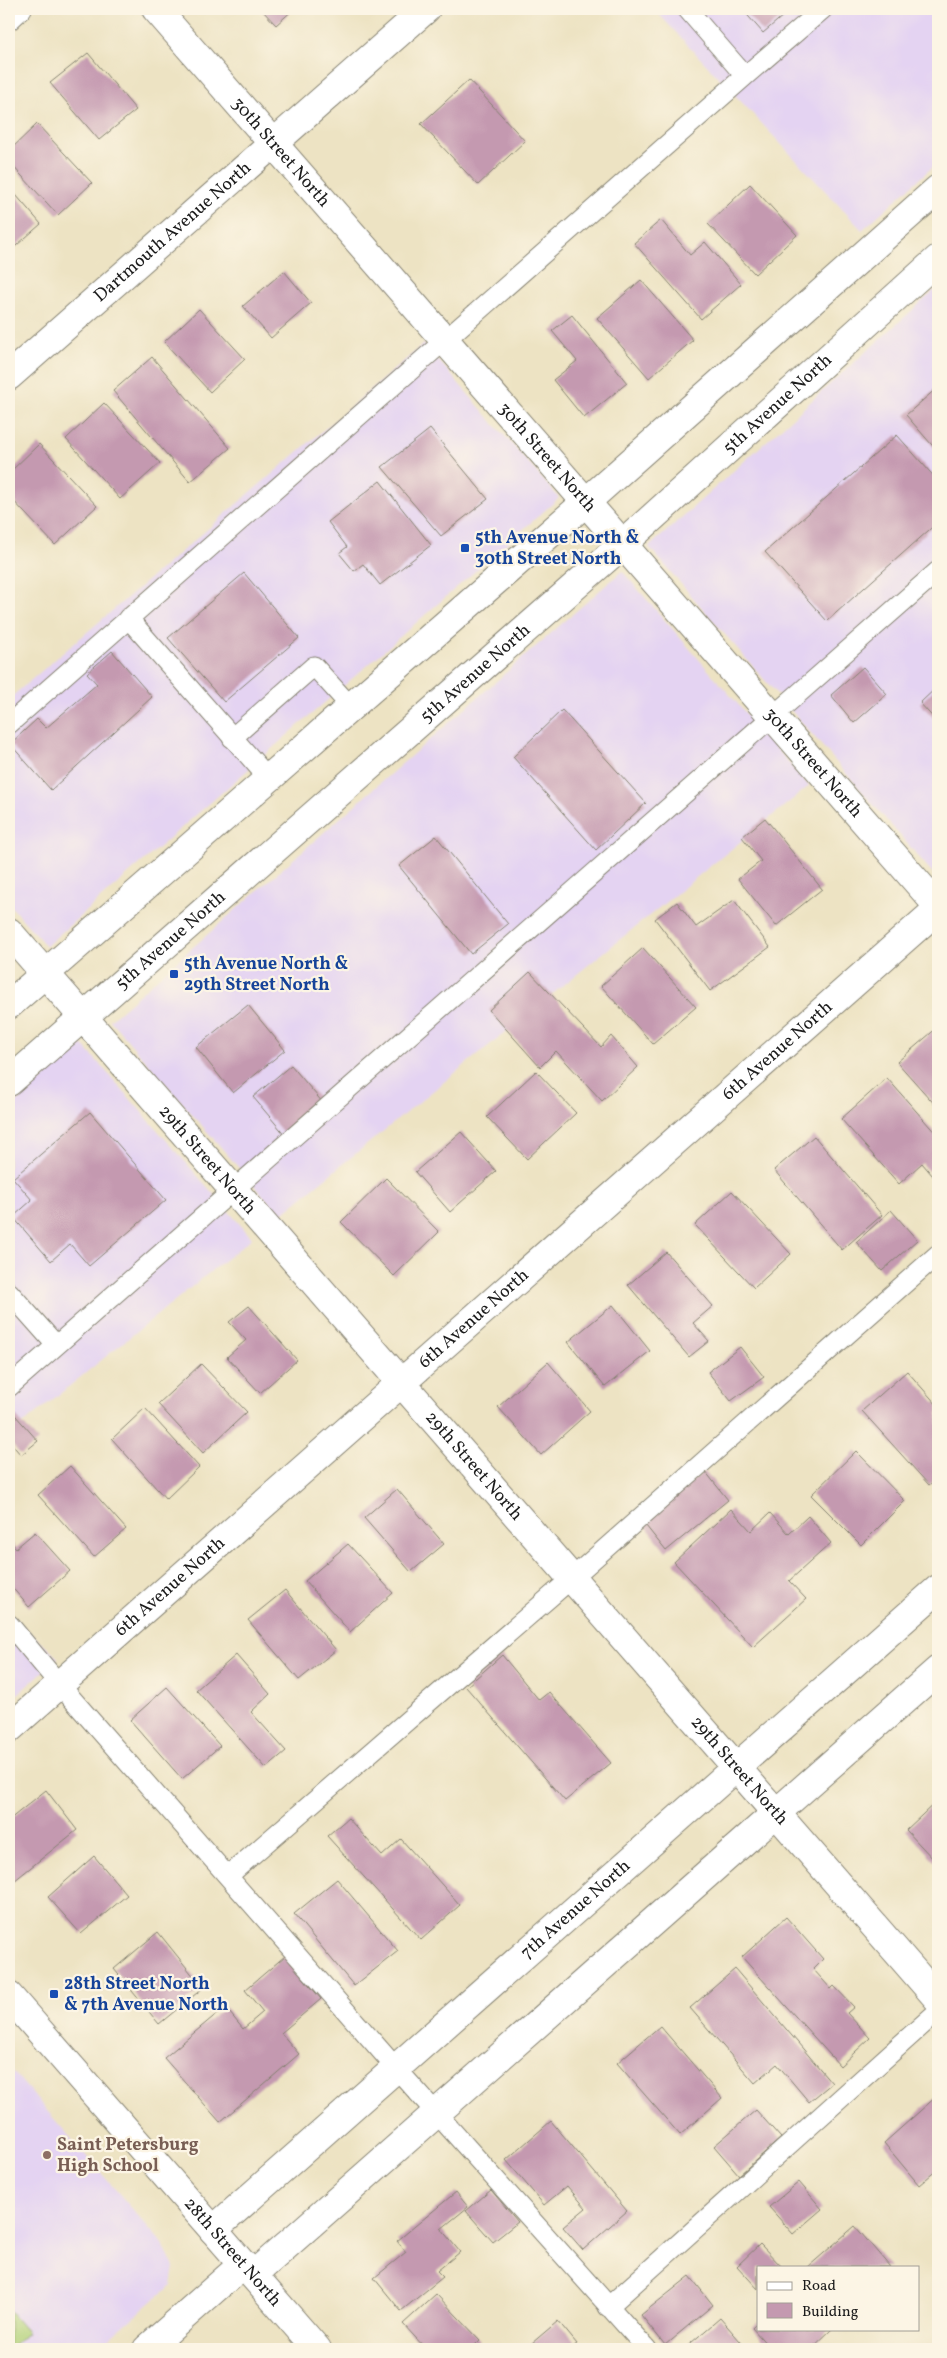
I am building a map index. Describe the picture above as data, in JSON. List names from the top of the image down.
{
  "streets": {
    "street": [
      "30th Street North",
      "Dartmouth Avenue North",
      "5th Avenue North",
      "6th Avenue North",
      "29th Street North",
      "7th Avenue North",
      "28th Street North"
    ]
  },
  "crossings": [
    ["30th Street North", "Dartmouth Avenue North"],
    ["30th Street North", "5th Avenue North"],
    ["30th Street North", "6th Avenue North"],
    ["5th Avenue North", "29th Street North"],
    ["6th Avenue North", "29th Street North"],
    ["29th Street North", "7th Avenue North"],
    ["7th Avenue North", "28th Street North"]
  ],
  "places": {
    "transit": ["5th Avenue North & 30th Street North", "5th Avenue North & 29th Street North", "28th Street North & 7th Avenue North"],
    "other": ["Saint Petersburg High School"]
  },
  "legend": ["Road", "Building"]
}
